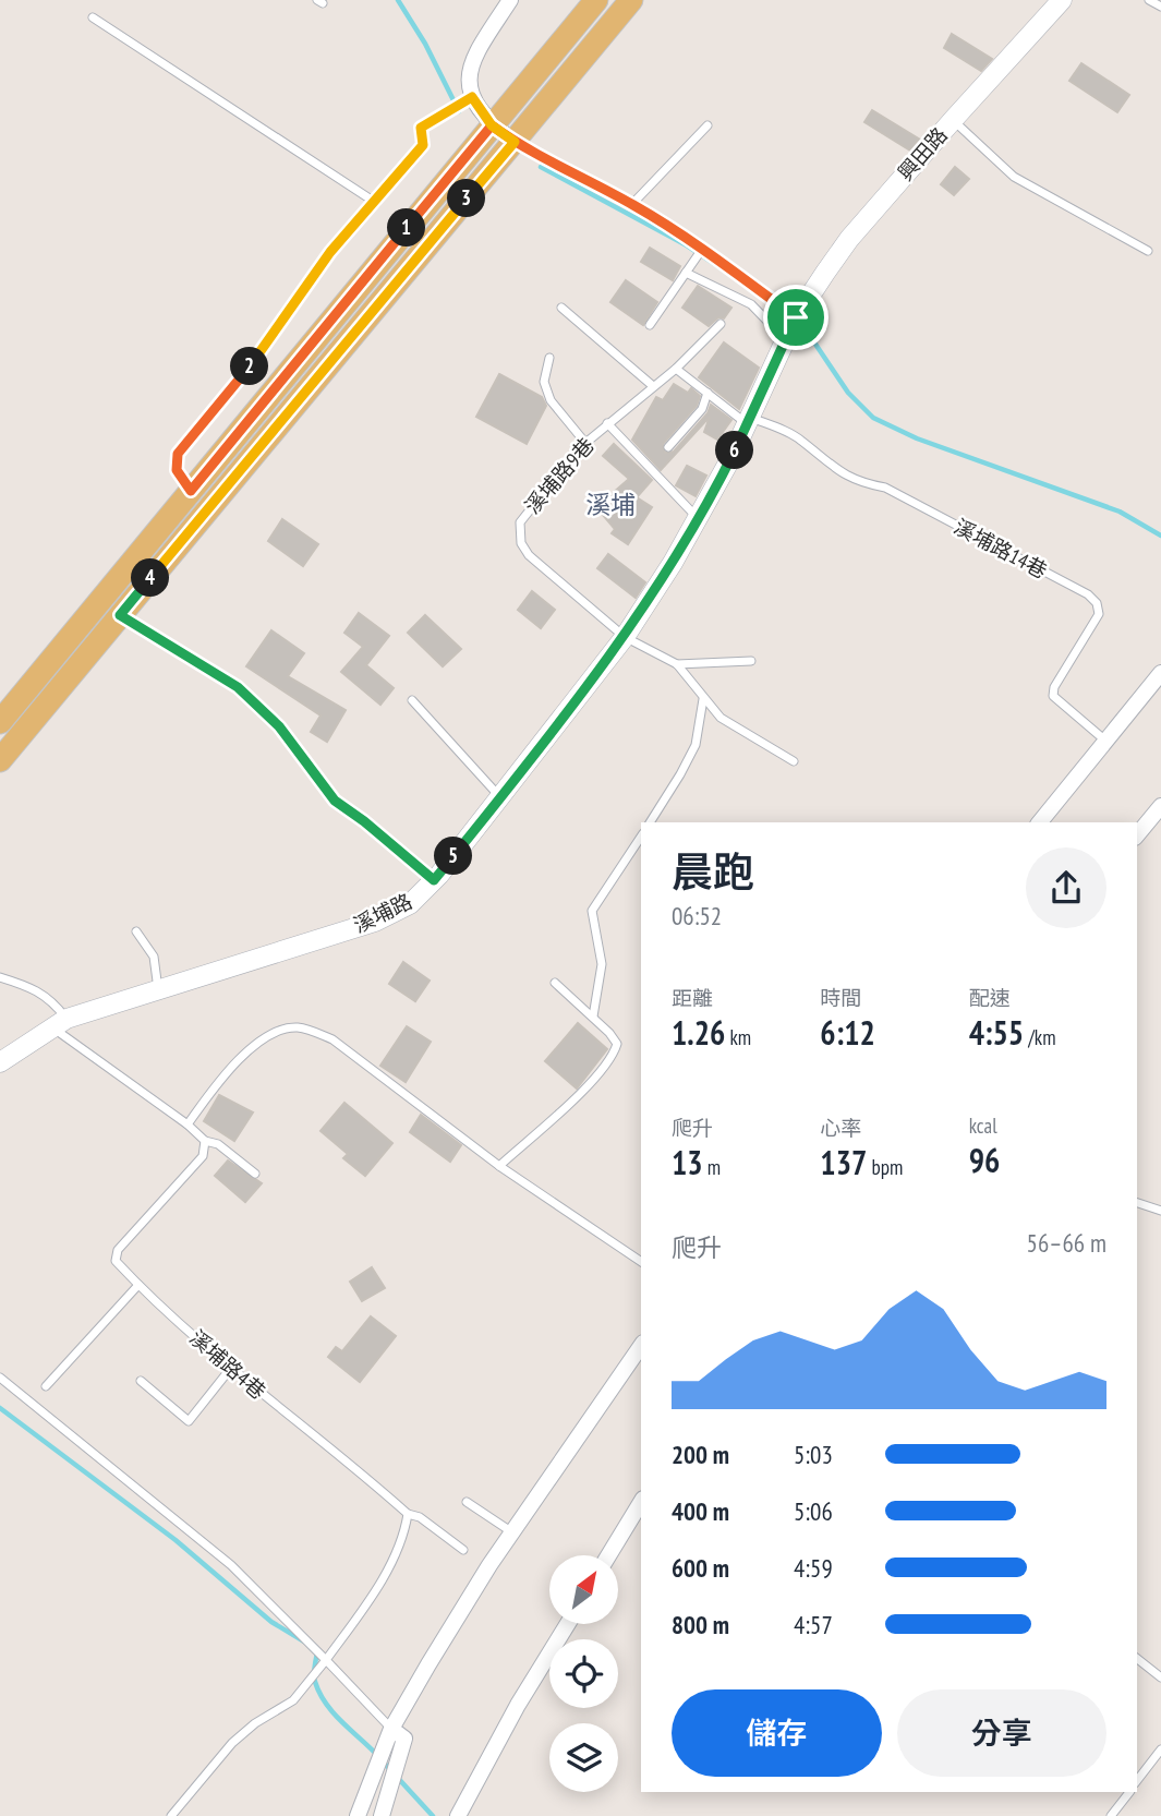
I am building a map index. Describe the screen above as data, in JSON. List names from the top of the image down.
{
  "streets": {
    "street": ["興田路", "溪埔路"],
    "lane": ["溪埔路9巷", "溪埔路14巷", "溪埔路4巷"]
  },
  "crossings": [
    ["興田路", "溪埔路"],
    ["溪埔路9巷", "溪埔路"],
    ["溪埔路14巷", "溪埔路"]
  ],
  "districts": ["溪埔"],
  "north": "top right",
  "page": {
    "pins": [
      "3",
      "1",
      "2",
      "6",
      "4",
      "5"
    ],
    "heading": ["晨跑", "06:52"],
    "stats": [
      ["距離", "1.26 km"],
      ["時間", "6:12"],
      ["配速", "4:55 /km"],
      ["爬升", "13 m"],
      ["心率", "137 bpm"],
      ["kcal", "96"]
    ],
    "chart": ["爬升", "56–66 m"],
    "list": [
      {
        "name": "200 m",
        "note": "5:03"
      },
      {
        "name": "400 m",
        "note": "5:06"
      },
      {
        "name": "600 m",
        "note": "4:59"
      },
      {
        "name": "800 m",
        "note": "4:57"
      }
    ],
    "buttons": ["儲存", "分享"]
  }
}
